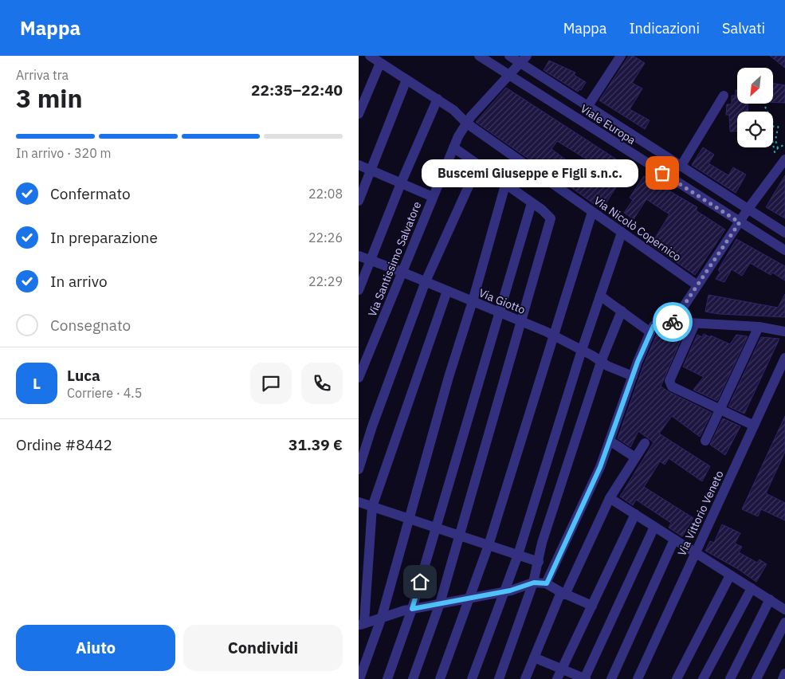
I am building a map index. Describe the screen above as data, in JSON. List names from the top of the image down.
{
  "streets": {
    "street": [
      "Viale Europa",
      "Via Nicolò Copernico",
      "Via Santissimo Salvatore",
      "Via Giotto",
      "Via Vittorio Veneto"
    ]
  },
  "crossings": [
    ["Viale Europa", "Via Santissimo Salvatore"],
    ["Via Nicolò Copernico", "Via Santissimo Salvatore"],
    ["Via Santissimo Salvatore", "Via Giotto"]
  ],
  "places": ["Buscemi Giuseppe e Figli s.n.c."],
  "north": "bottom left",
  "page": {
    "header": "Mappa",
    "nav": ["Mappa", "Indicazioni", "Salvati"],
    "heading": ["3 min", "Arriva tra", "22:35–22:40"],
    "panel": [
      "Luca",
      "Corriere · 4.5",
      "Ordine #8442",
      "31.39 €"
    ],
    "bar": "In arrivo · 320 m",
    "bubble": "Buscemi Giuseppe e Figli s.n.c.",
    "list": [
      ["Confermato", "22:08"],
      ["In preparazione", "22:26"],
      ["In arrivo", "22:29"],
      "Consegnato"
    ],
    "round": "L",
    "buttons": ["Aiuto", "Condividi"]
  }
}
